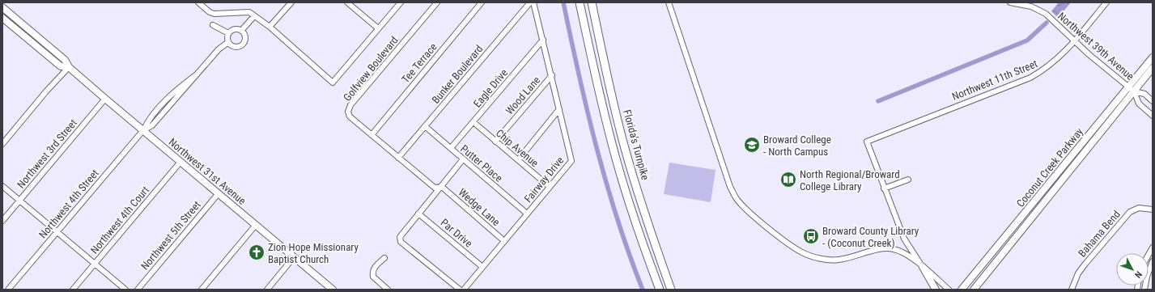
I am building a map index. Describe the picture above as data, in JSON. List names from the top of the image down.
{
  "streets": {
    "highway": ["Florida's Turnpike"],
    "main road": ["Coconut Creek Parkway", "Northwest 31st Avenue"],
    "street": [
      "Northwest 39th Avenue",
      "Tee Terrace",
      "Golfview Boulevard",
      "Bunker Boulevard",
      "Northwest 11th Street",
      "Eagle Drive",
      "Wood Lane",
      "Chip Avenue",
      "Northwest 3rd Street",
      "Putter Place",
      "Fairway Drive",
      "Northwest 4th Street",
      "Wedge Lane",
      "Northwest 4th Court",
      "Par Drive",
      "Bahama Bend",
      "Northwest 5th Street"
    ]
  },
  "crossings": [
    ["Northwest 39th Avenue", "Northwest 11th Street"],
    ["Northwest 39th Avenue", "Coconut Creek Parkway"],
    ["Tee Terrace", "Golfview Boulevard"],
    ["Golfview Boulevard", "Bunker Boulevard"],
    ["Golfview Boulevard", "Wedge Lane"],
    ["Bunker Boulevard", "Putter Place"],
    ["Eagle Drive", "Chip Avenue"],
    ["Eagle Drive", "Putter Place"],
    ["Eagle Drive", "Fairway Drive"],
    ["Wood Lane", "Chip Avenue"],
    ["Wood Lane", "Fairway Drive"],
    ["Chip Avenue", "Fairway Drive"],
    ["Northwest 3rd Street", "Northwest 31st Avenue"],
    ["Putter Place", "Fairway Drive"],
    ["Northwest 31st Avenue", "Northwest 4th Street"],
    ["Northwest 31st Avenue", "Northwest 4th Court"],
    ["Northwest 31st Avenue", "Northwest 5th Street"],
    ["Fairway Drive", "Wedge Lane"],
    ["Fairway Drive", "Par Drive"]
  ],
  "places": {
    "school or university": ["Broward College - North Campus"],
    "library": ["North Regional/Broward College Library"],
    "bus stop": ["Broward County Library - (Coconut Creek)"],
    "church": ["Zion Hope Missionary Baptist Church"]
  },
  "north": "bottom right"
}
